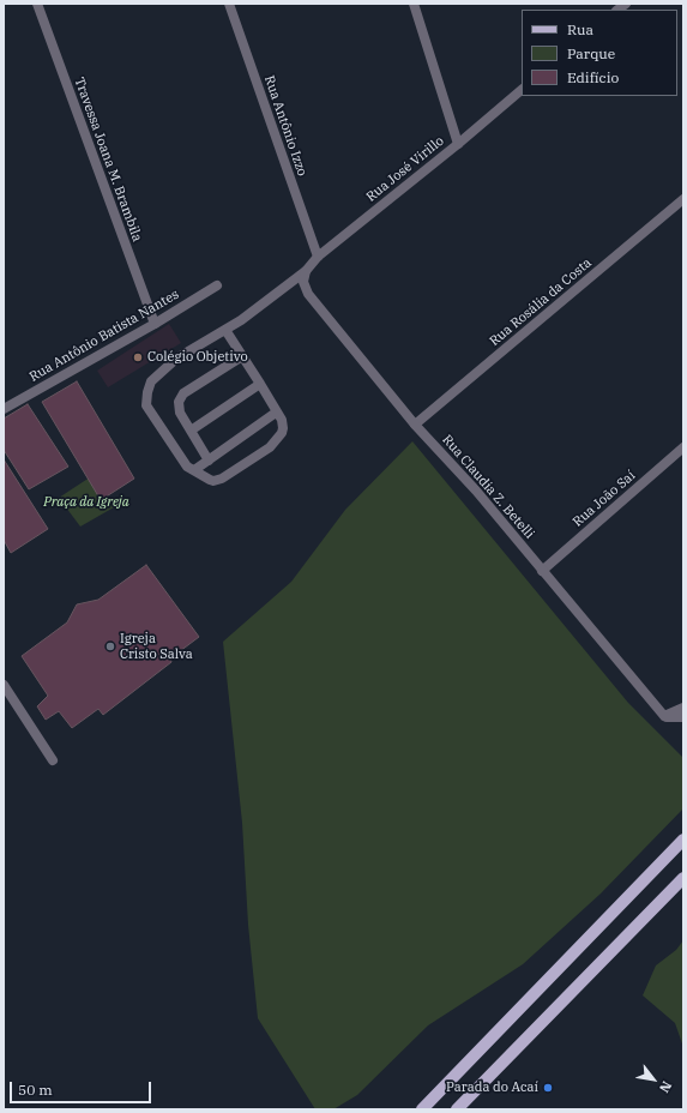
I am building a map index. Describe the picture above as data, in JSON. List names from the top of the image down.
{
  "streets": {
    "street": [
      "Rua Antônio Izzo",
      "Travessa Joana M. Brambila",
      "Rua José Virillo",
      "Rua Rosália da Costa",
      "Rua Antônio Batista Nantes",
      "Rua Claudia Z. Betelli",
      "Rua João Saí"
    ]
  },
  "crossings": [
    ["Rua Antônio Izzo", "Rua José Virillo"],
    ["Travessa Joana M. Brambila", "Rua Antônio Batista Nantes"],
    ["Rua José Virillo", "Rua Claudia Z. Betelli"],
    ["Rua Rosália da Costa", "Rua Claudia Z. Betelli"],
    ["Rua Claudia Z. Betelli", "Rua João Saí"]
  ],
  "parks": ["Praça da Igreja"],
  "places": ["Colégio Objetivo", "Igreja Cristo Salva", "Parada do Acaí"],
  "legend": ["Rua", "Parque", "Edifício"],
  "scale_bar": "50 m",
  "north": "bottom right"
}
